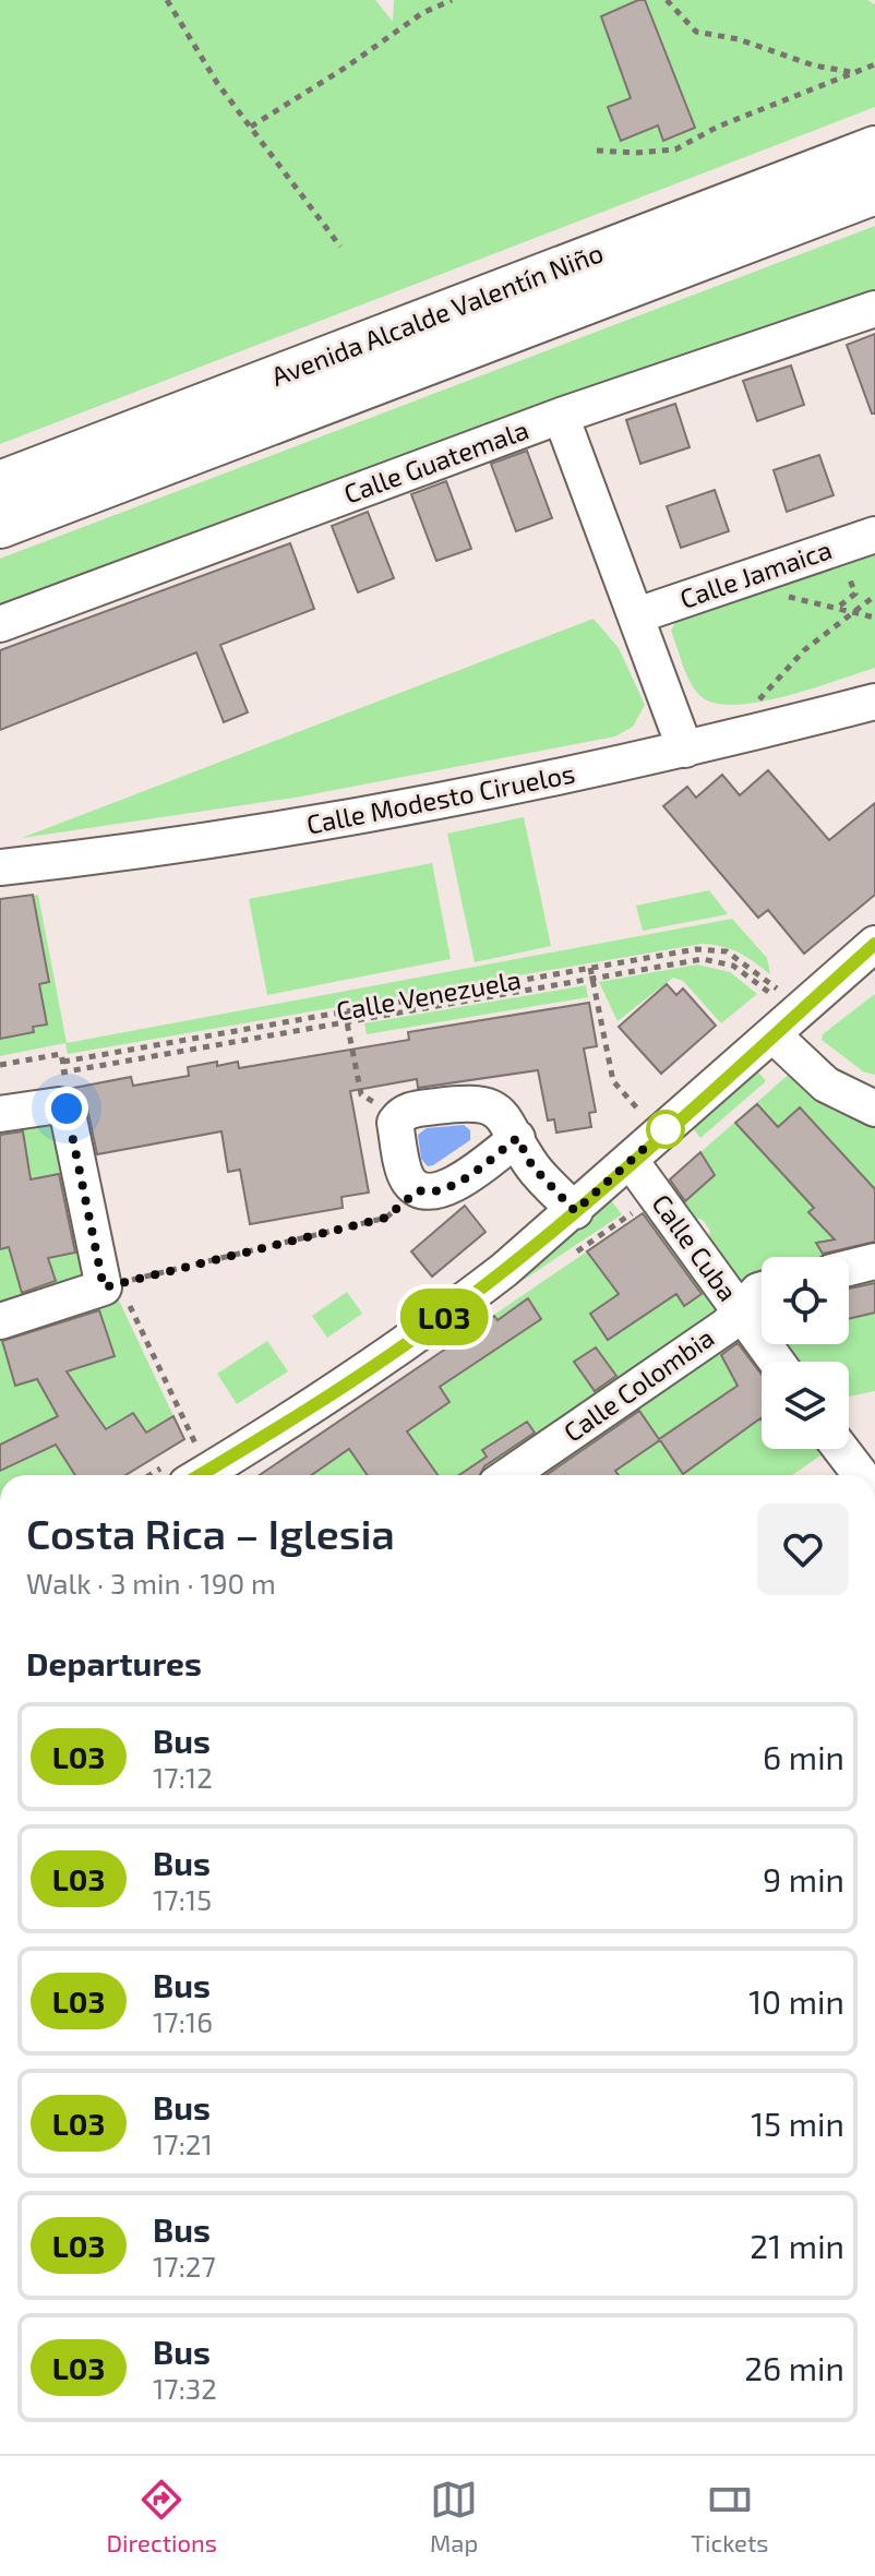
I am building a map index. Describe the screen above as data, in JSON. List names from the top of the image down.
{
  "streets": {
    "street": [
      "Avenida Alcalde Valentín Niño",
      "Calle Guatemala",
      "Calle Jamaica",
      "Calle Modesto Ciruelos",
      "Calle Cuba",
      "Calle Colombia"
    ],
    "path": ["Calle Venezuela"]
  },
  "crossings": [
    ["Calle Cuba", "Calle Colombia"]
  ],
  "lines": ["bus line L03"],
  "page": {
    "on_map": "L03",
    "heading": [
      ["Costa Rica – Iglesia", "Walk · 3 min · 190 m"],
      "Departures"
    ],
    "list": [
      {
        "mark": "L03",
        "name": "Bus",
        "note": "17:12",
        "value": "6 min"
      },
      {
        "mark": "L03",
        "name": "Bus",
        "note": "17:15",
        "value": "9 min"
      },
      {
        "mark": "L03",
        "name": "Bus",
        "note": "17:16",
        "value": "10 min"
      },
      {
        "mark": "L03",
        "name": "Bus",
        "note": "17:21",
        "value": "15 min"
      },
      {
        "mark": "L03",
        "name": "Bus",
        "note": "17:27",
        "value": "21 min"
      },
      {
        "mark": "L03",
        "name": "Bus",
        "note": "17:32",
        "value": "26 min"
      }
    ],
    "tabs": ["Directions", "Map", "Tickets"]
  }
}
